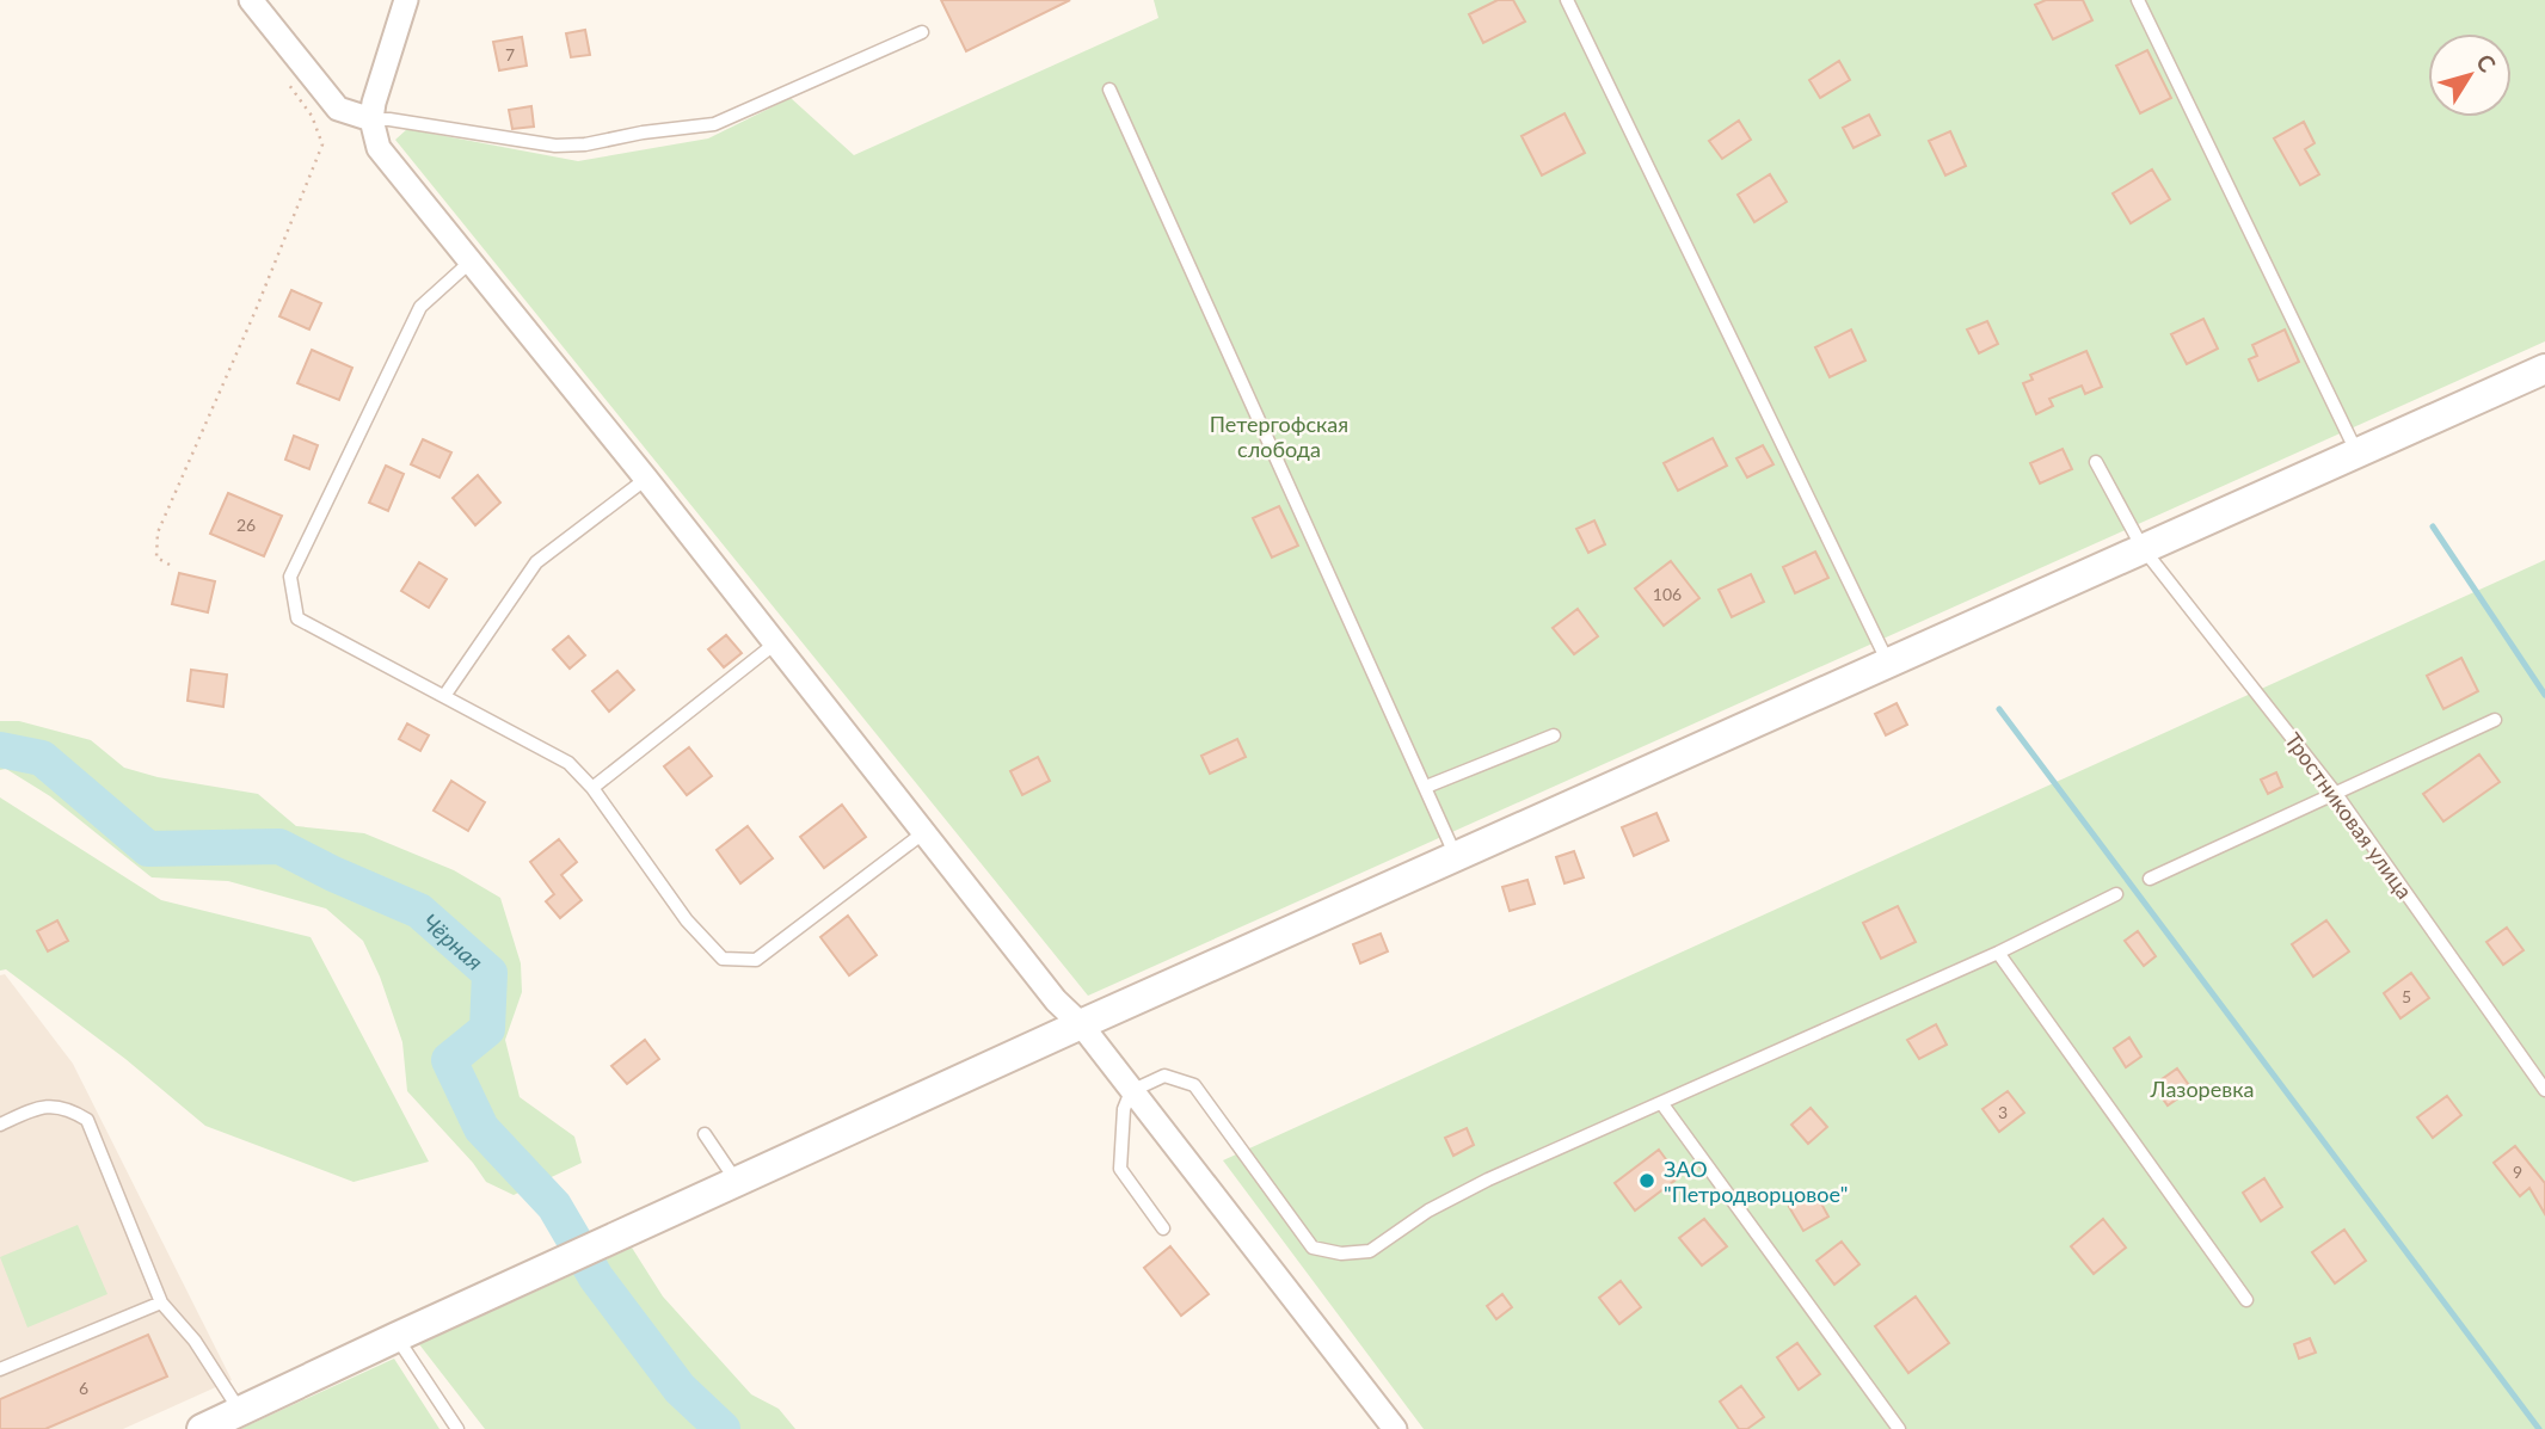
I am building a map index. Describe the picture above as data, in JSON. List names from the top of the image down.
{
  "streets": {
    "lane": ["Тростниковая улица"]
  },
  "water": ["Чёрная"],
  "parks": ["Петергофская слобода", "Лазоревка"],
  "places": ["ЗАО \"Петродворцовое\""],
  "house_numbers": [
    "7",
    "26",
    "106",
    "5",
    "3",
    "9",
    "6"
  ],
  "north": "top right"
}
